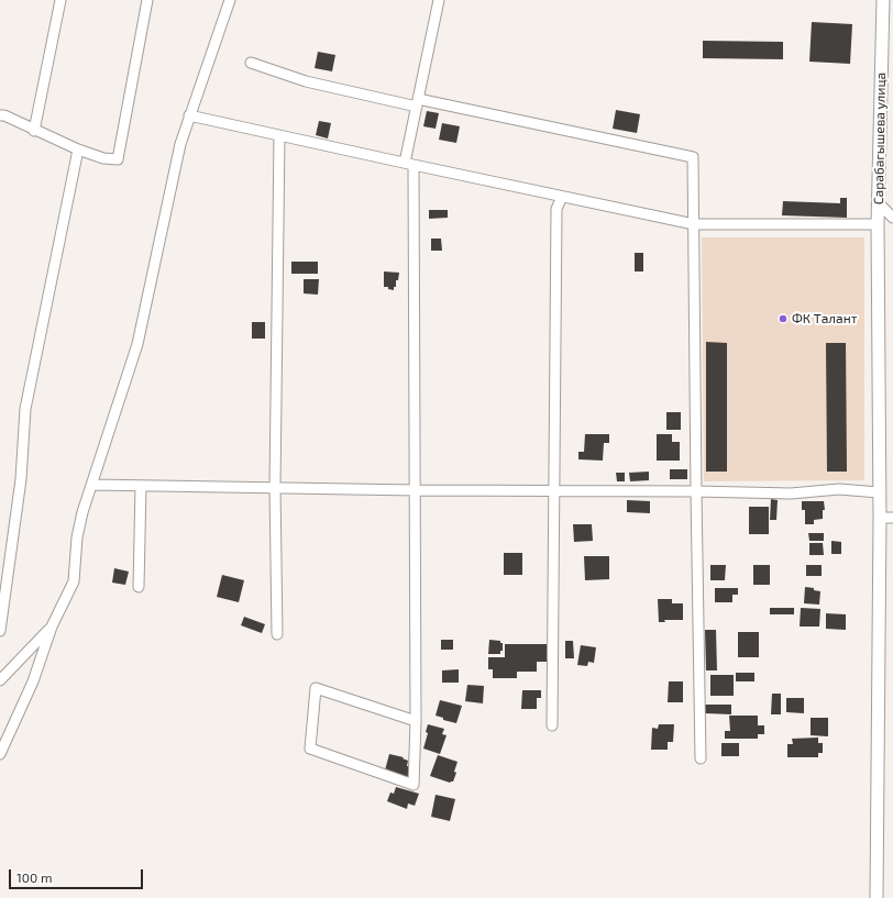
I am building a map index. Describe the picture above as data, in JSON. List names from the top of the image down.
{
  "streets": {
    "main road": ["Сарабагышева улица"]
  },
  "places": ["ФК Талант"],
  "scale_bar": "100 m"
}
